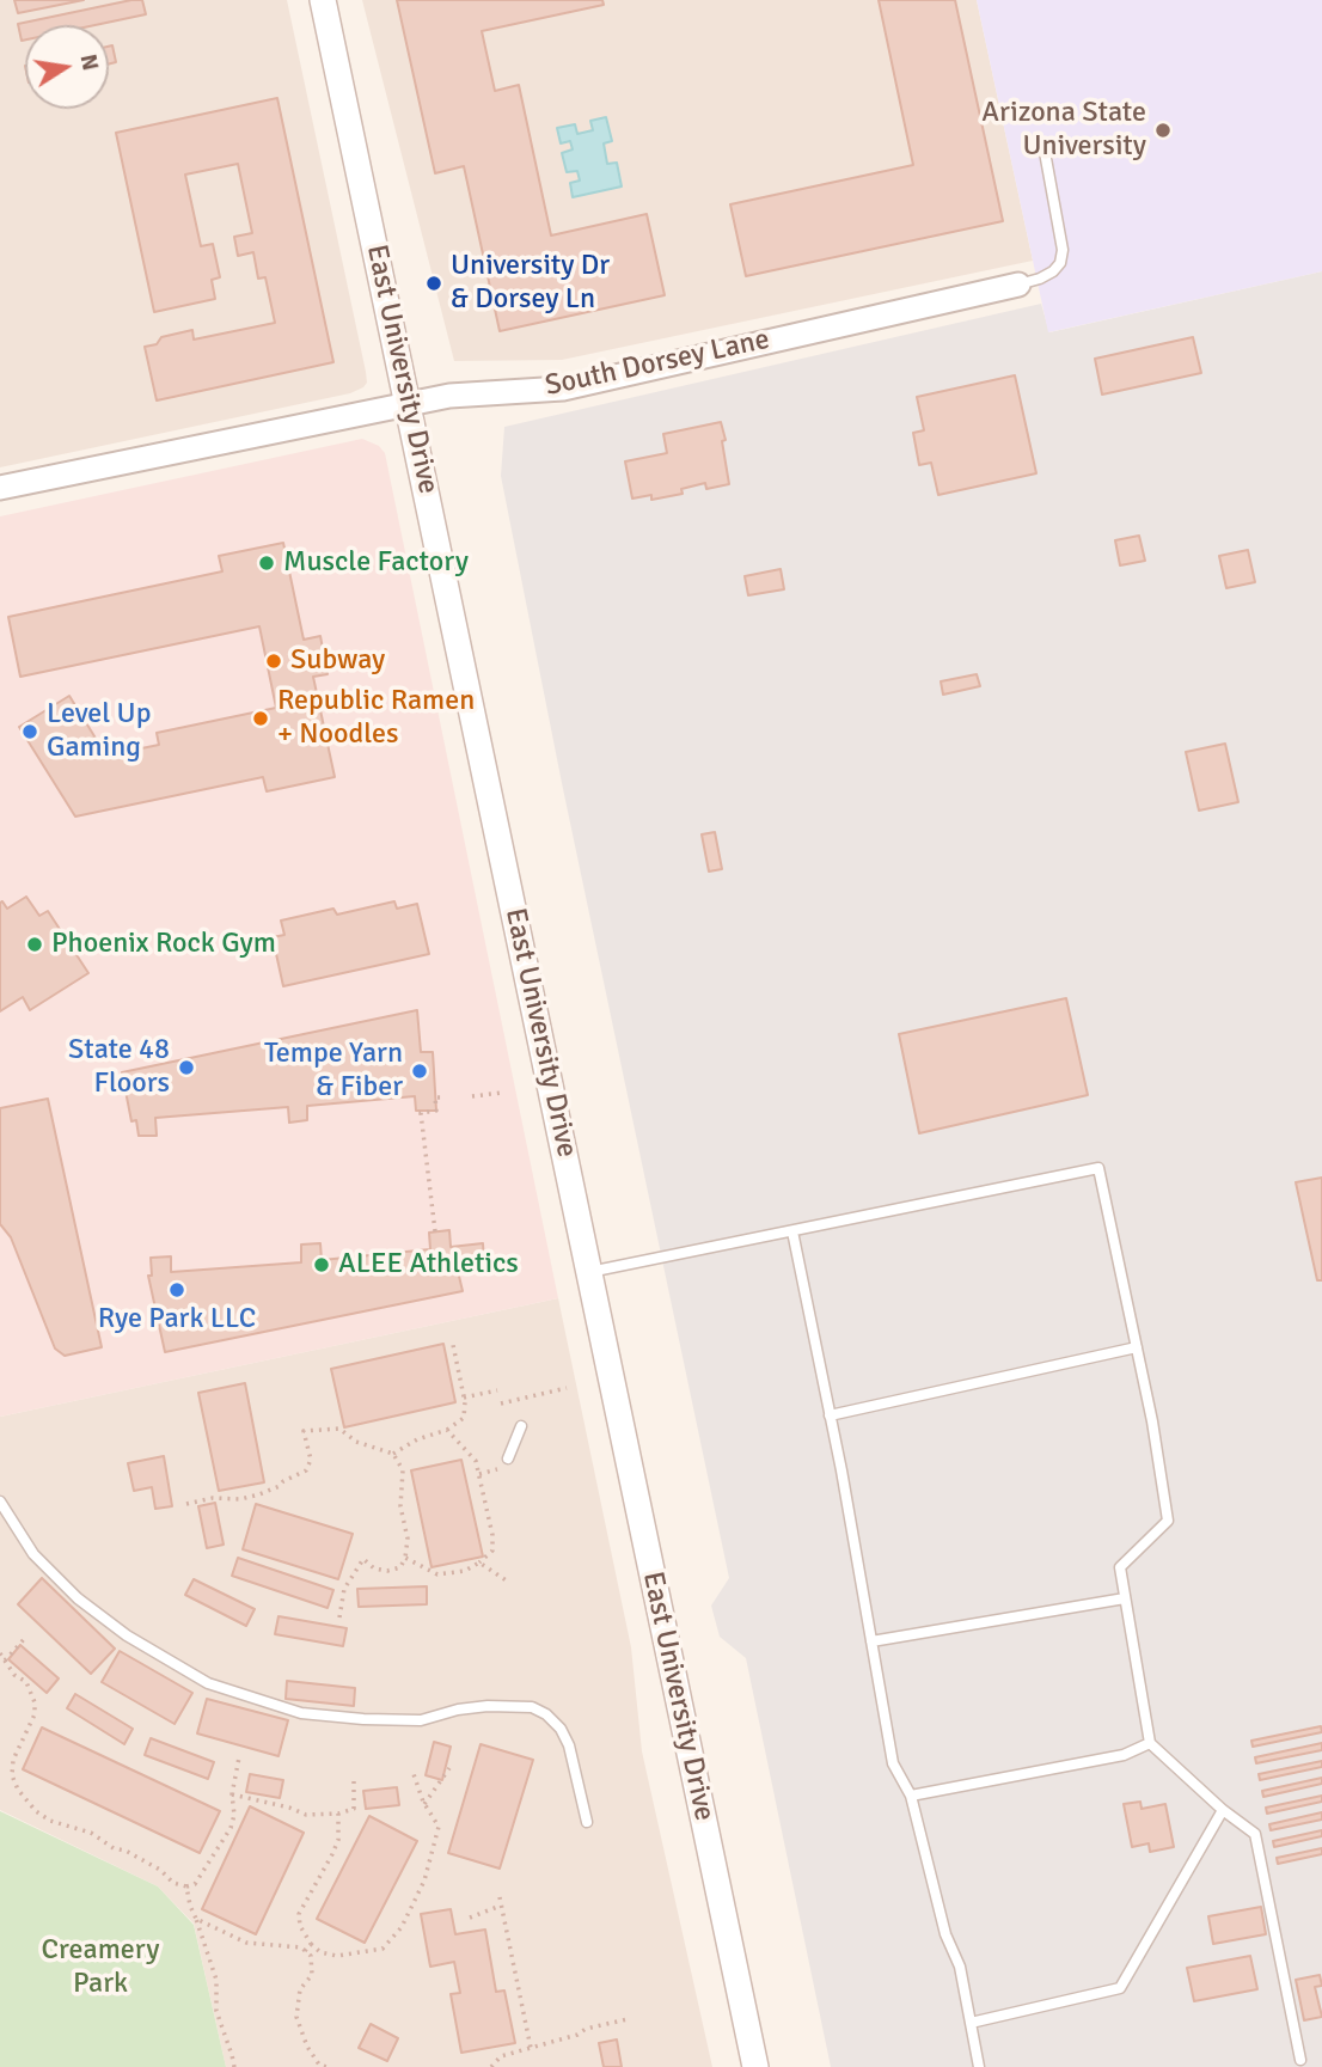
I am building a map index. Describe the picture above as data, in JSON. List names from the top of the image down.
{
  "streets": {
    "main road": ["East University Drive"],
    "street": ["South Dorsey Lane"]
  },
  "crossings": [
    ["South Dorsey Lane", "East University Drive"]
  ],
  "parks": ["Creamery Park"],
  "places": [
    "Arizona State University",
    "University Dr & Dorsey Ln",
    "Muscle Factory",
    "Subway",
    "Republic Ramen + Noodles",
    "Level Up Gaming",
    "Phoenix Rock Gym",
    "State 48 Floors",
    "Tempe Yarn & Fiber",
    "ALEE Athletics",
    "Rye Park LLC"
  ],
  "north": "right"
}
